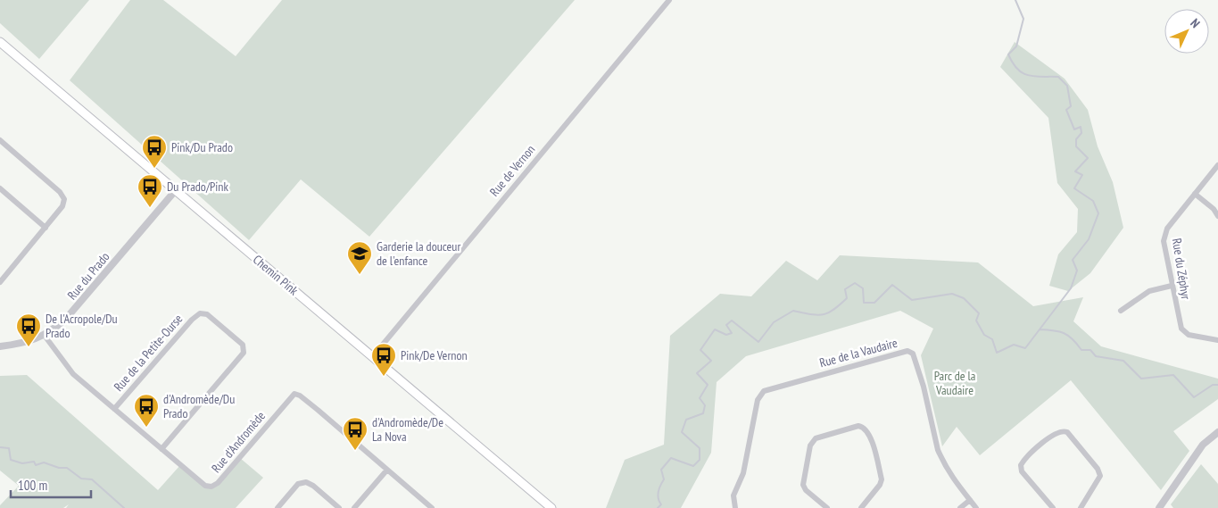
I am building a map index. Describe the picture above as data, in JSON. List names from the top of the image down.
{
  "streets": {
    "main road": ["Chemin Pink"],
    "street": [
      "Rue de Vernon",
      "Rue du Zéphyr",
      "Rue du Prado",
      "Rue de la Petite-Ourse",
      "Rue de la Vaudaire",
      "Rue d'Andromède"
    ]
  },
  "crossings": [
    ["Rue de Vernon", "Chemin Pink"],
    ["Chemin Pink", "Rue du Prado"],
    ["Rue du Prado", "Rue d'Andromède"],
    ["Rue de la Petite-Ourse", "Rue d'Andromède"]
  ],
  "parks": ["Parc de la Vaudaire"],
  "places": {
    "bus stop": [
      "Pink/Du Prado",
      "Du Prado/Pink",
      "De l'Acropole/Du Prado",
      "Pink/De Vernon",
      "d'Andromède/Du Prado",
      "d'Andromède/De La Nova"
    ],
    "school or university": ["Garderie la douceur de l'enfance"]
  },
  "scale_bar": "100 m",
  "north": "top right"
}
